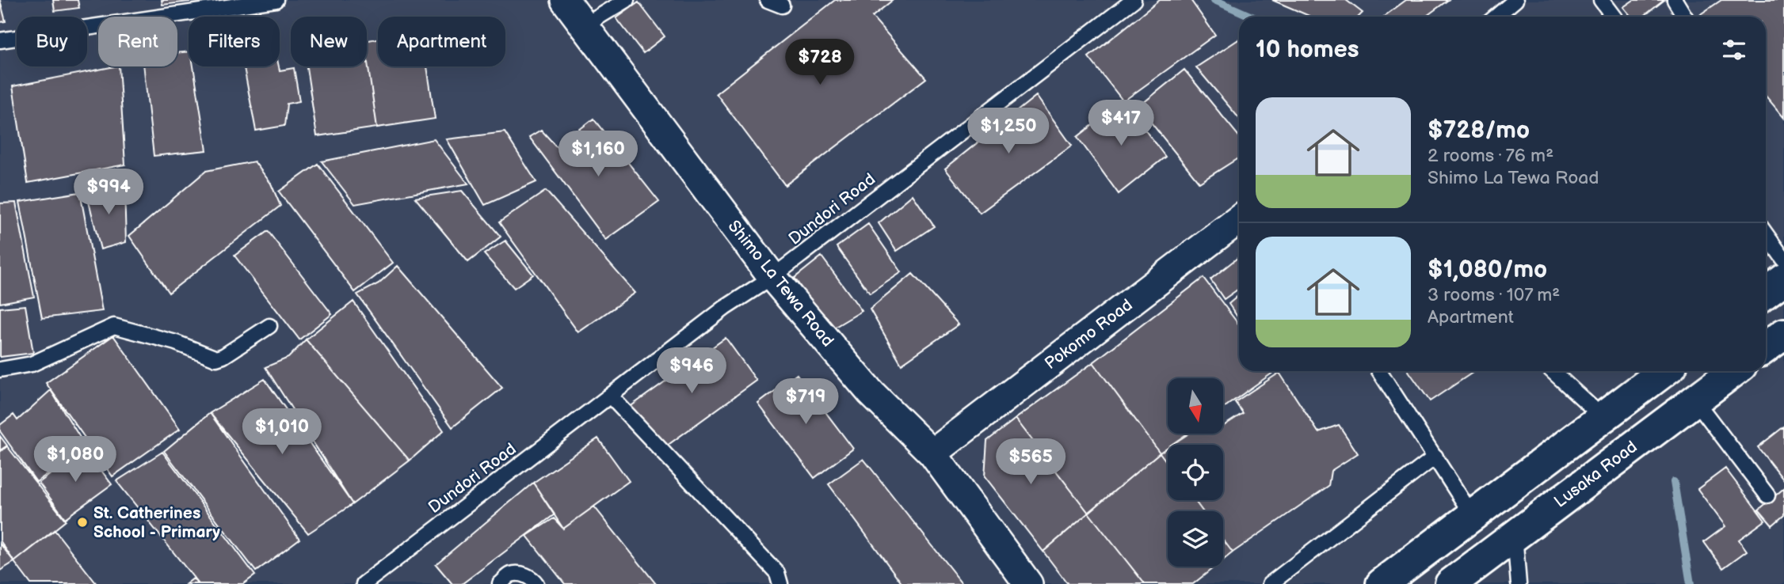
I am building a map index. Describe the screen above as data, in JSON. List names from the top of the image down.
{
  "streets": {
    "main road": ["Lusaka Road"],
    "street": ["Shimo La Tewa Road", "Pokomo Road"],
    "lane": ["Dundori Road"]
  },
  "crossings": [
    ["Dundori Road", "Shimo La Tewa Road"],
    ["Shimo La Tewa Road", "Pokomo Road"]
  ],
  "places": ["St. Catherines School - Primary"],
  "north": "bottom",
  "page": {
    "chip": [
      "Buy",
      "Rent",
      "Filters",
      "New",
      "Apartment"
    ],
    "heading": "10 homes",
    "price": [
      "$728",
      "$417",
      "$1,250",
      "$1,160",
      "$994",
      "$946",
      "$719",
      "$1,010",
      "$1,080",
      "$565"
    ],
    "list": [
      {
        "name": "$728/mo",
        "note": "2 rooms · 76 m² · Shimo La Tewa Road"
      },
      {
        "name": "$1,080/mo",
        "note": "3 rooms · 107 m² · Apartment"
      }
    ]
  }
}
